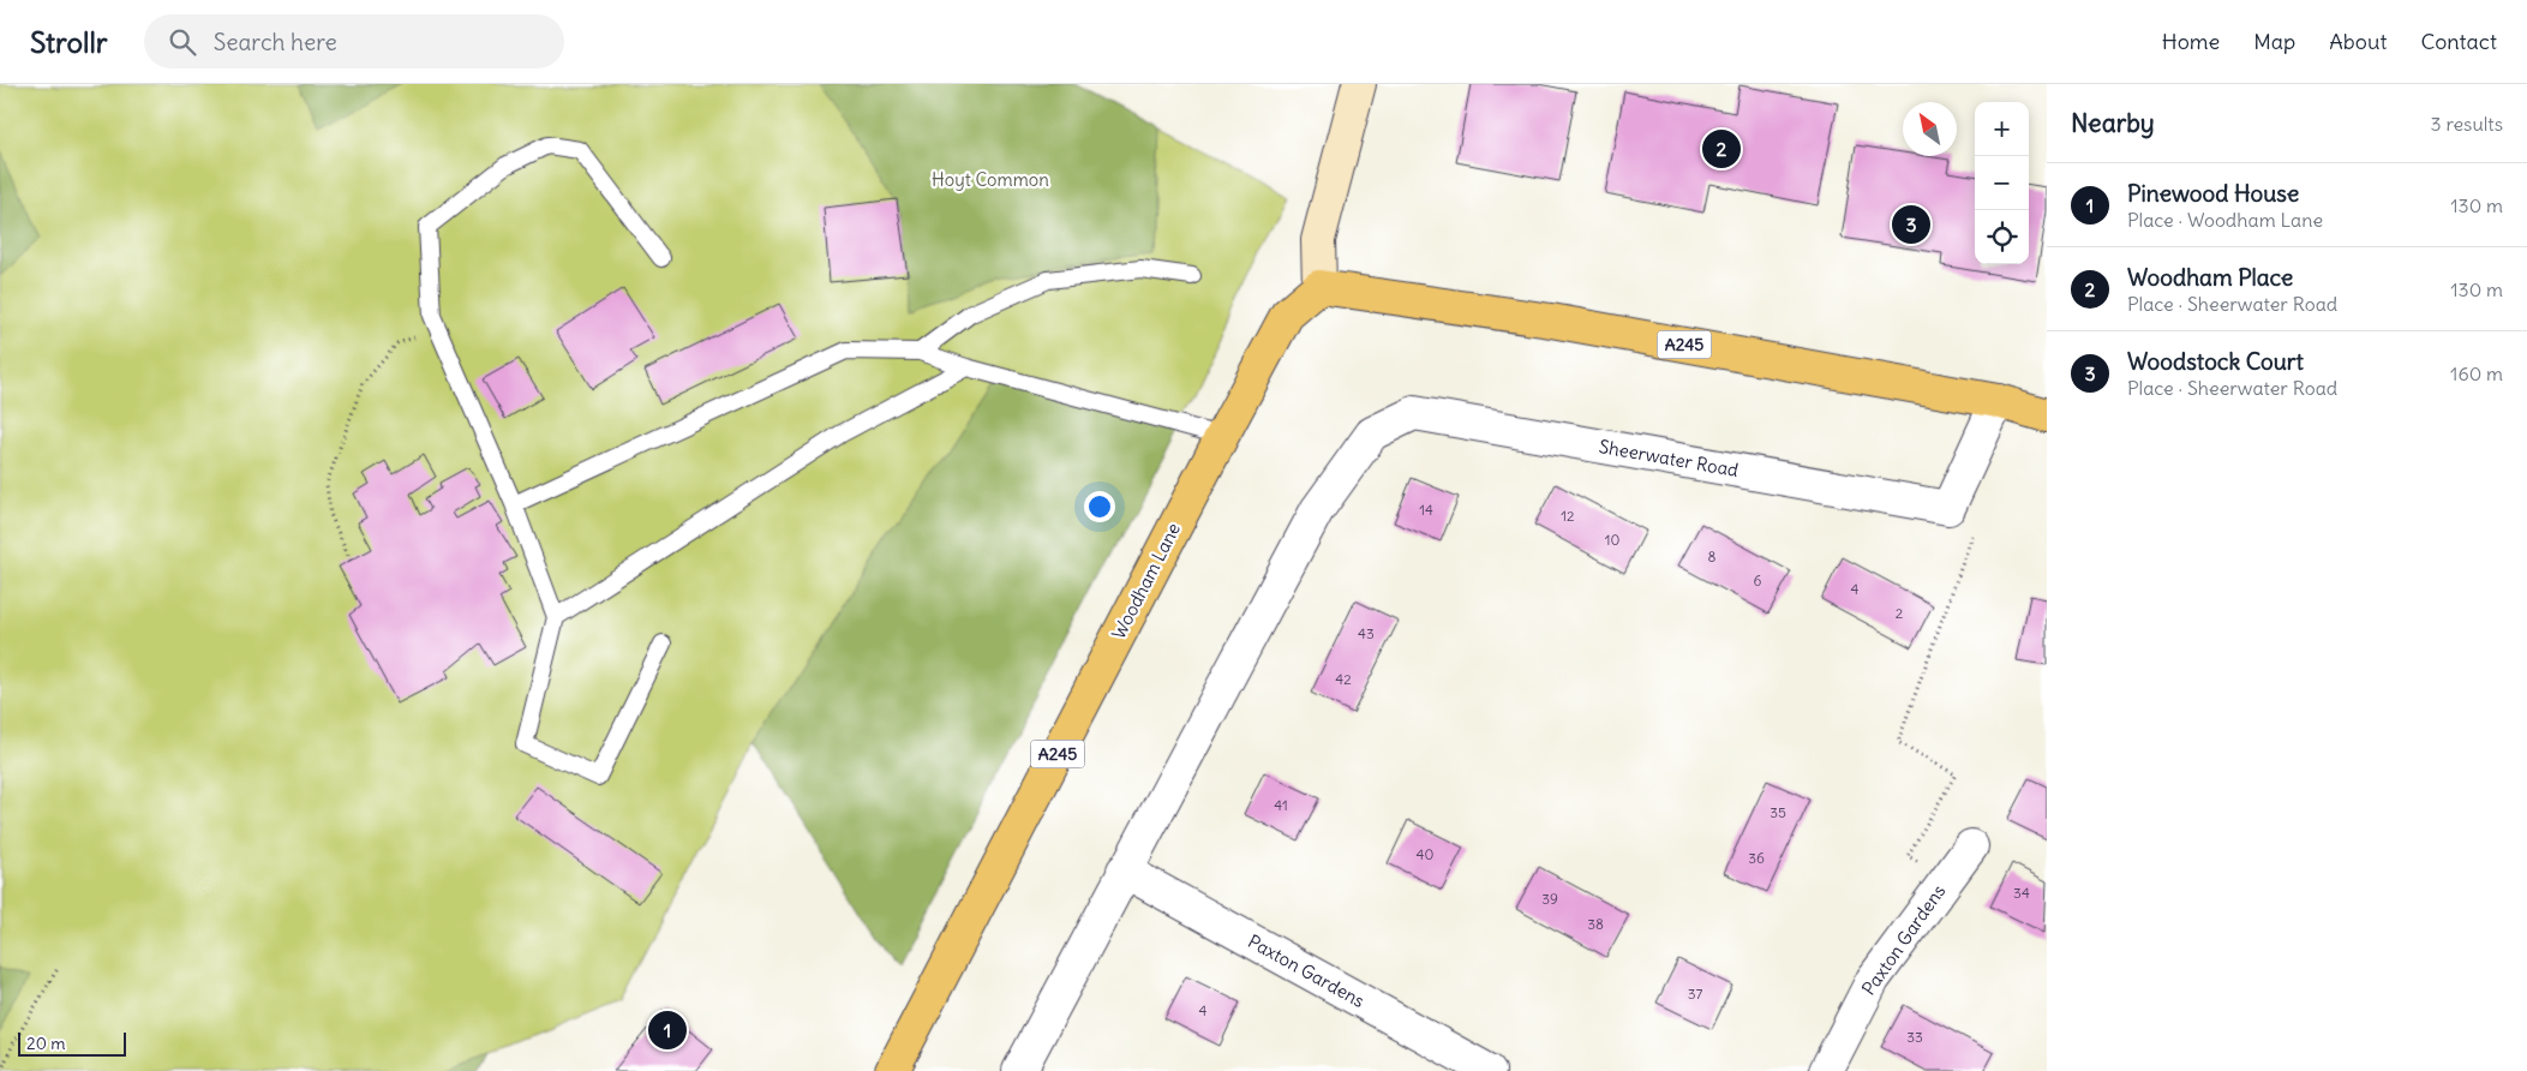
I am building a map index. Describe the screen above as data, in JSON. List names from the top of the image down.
{
  "streets": {
    "main road": ["A245", "Woodham Lane"],
    "street": ["Sheerwater Road", "Paxton Gardens"]
  },
  "crossings": [
    ["A245", "Woodham Lane"],
    ["Sheerwater Road", "Paxton Gardens"]
  ],
  "parks": ["Hoyt Common"],
  "house_numbers": [
    "14",
    "12",
    "10",
    "8",
    "6",
    "4",
    "2",
    "43",
    "42",
    "41",
    "35",
    "40",
    "36",
    "34",
    "39",
    "38",
    "37",
    "4",
    "33"
  ],
  "scale_bar": "20 m",
  "north": "top left",
  "page": {
    "header": "Strollr",
    "search": "Search here",
    "nav": [
      "Home",
      "Map",
      "About",
      "Contact"
    ],
    "heading": ["Nearby", "3 results"],
    "map_buttons": ["+", "−"],
    "pins": ["2", "3", "1"],
    "list": [
      {
        "mark": "1",
        "name": "Pinewood House",
        "note": "Place · Woodham Lane",
        "value": "130 m"
      },
      {
        "mark": "2",
        "name": "Woodham Place",
        "note": "Place · Sheerwater Road",
        "value": "130 m"
      },
      {
        "mark": "3",
        "name": "Woodstock Court",
        "note": "Place · Sheerwater Road",
        "value": "160 m"
      }
    ],
    "scale": "20 m"
  }
}
